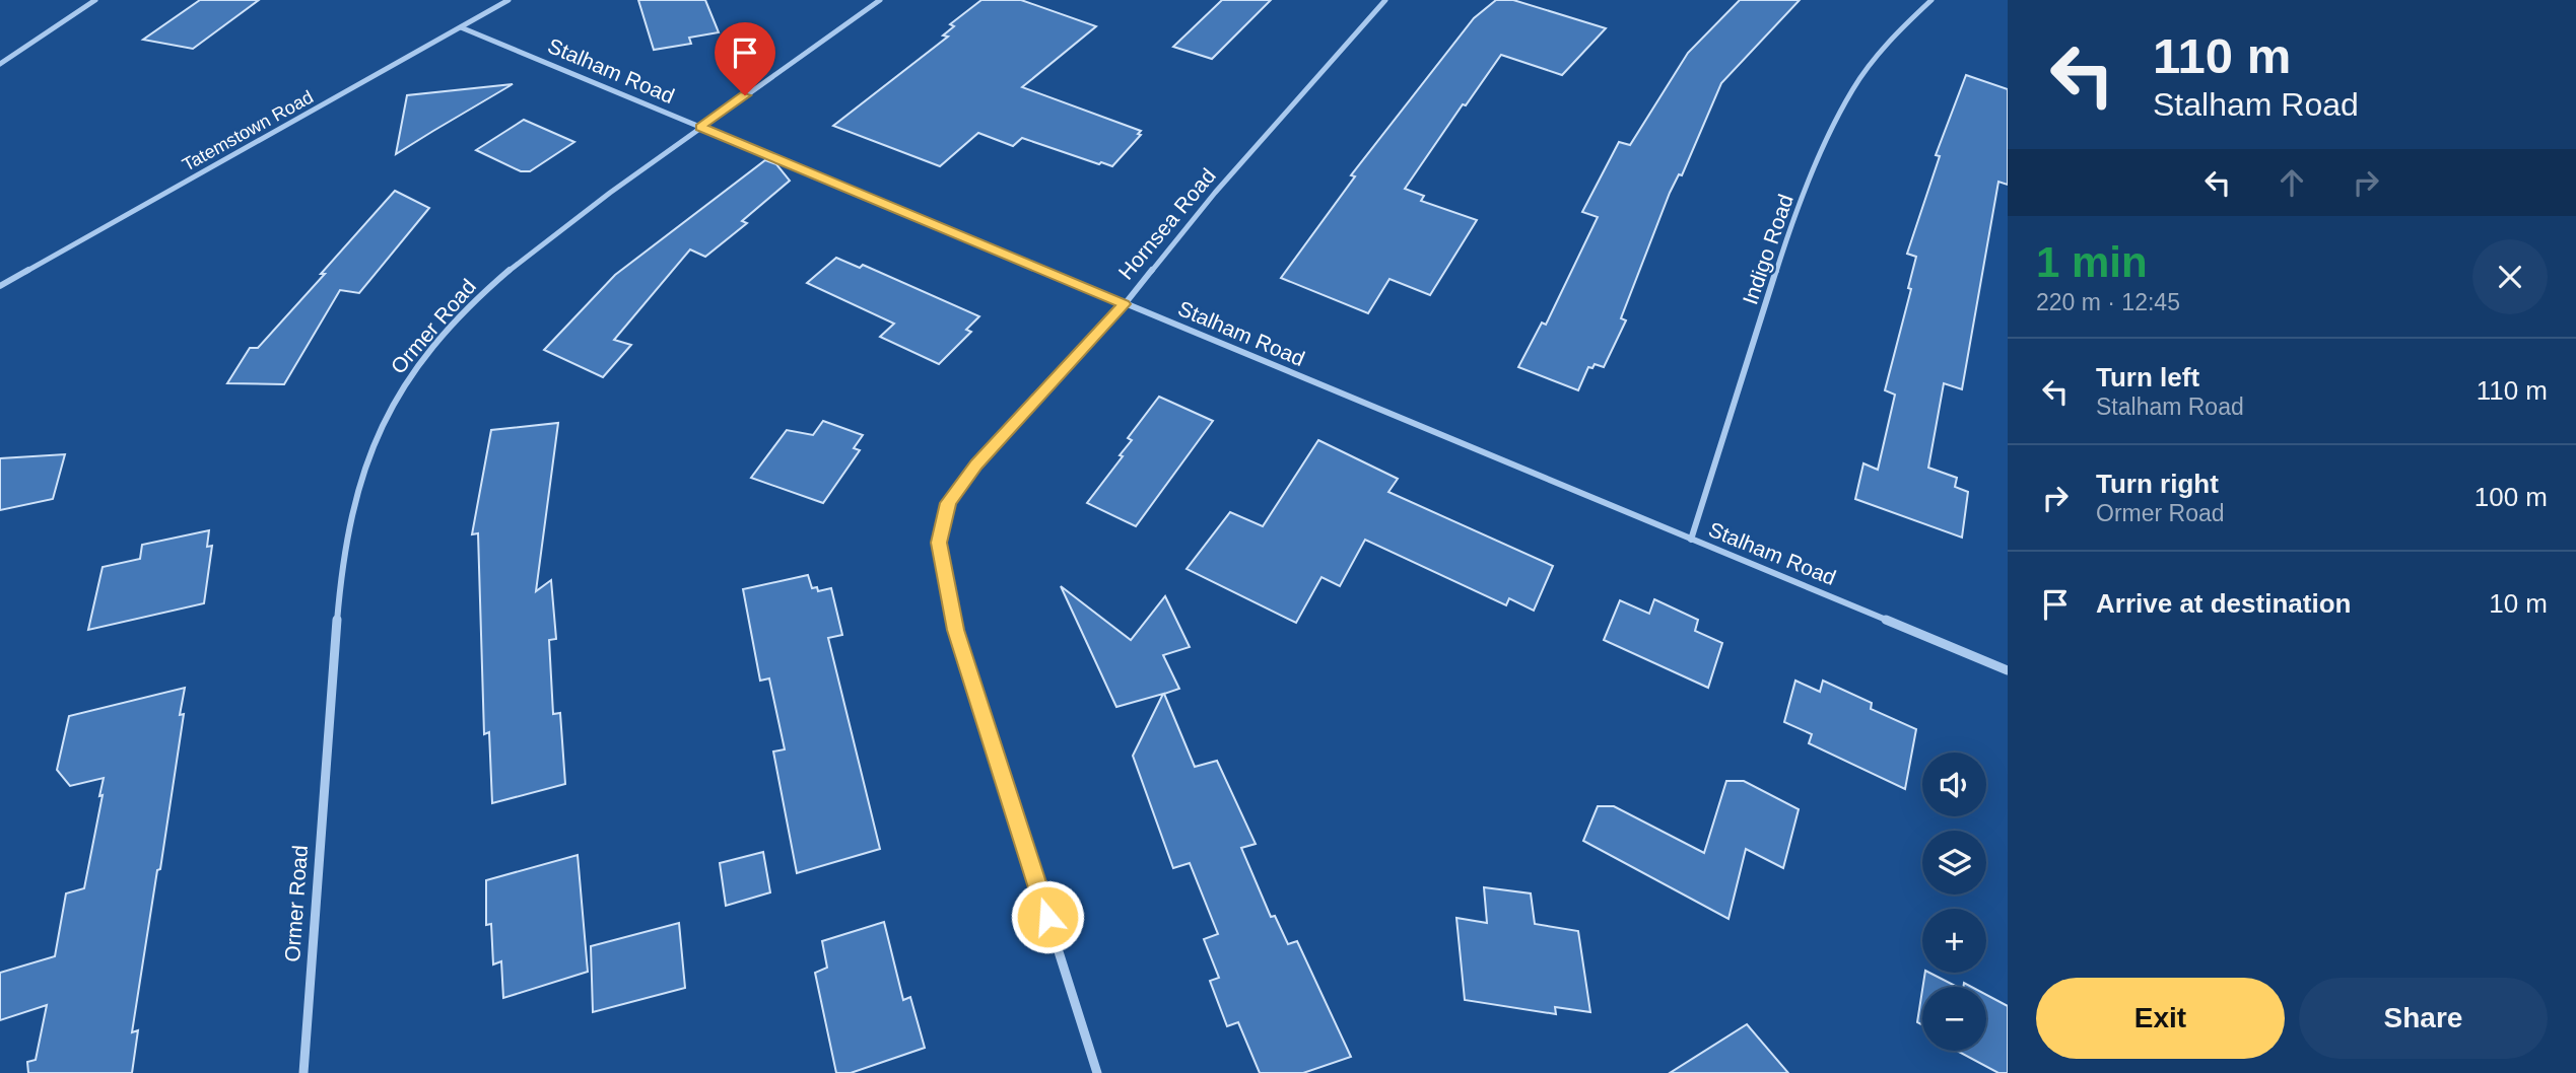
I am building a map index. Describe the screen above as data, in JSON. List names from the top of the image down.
{
  "streets": {
    "street": [
      "Stalham Road",
      "Tatemstown Road",
      "Hornsea Road",
      "Indigo Road",
      "Ormer Road"
    ]
  },
  "crossings": [
    ["Stalham Road", "Tatemstown Road"],
    ["Stalham Road", "Hornsea Road"],
    ["Stalham Road", "Indigo Road"],
    ["Stalham Road", "Ormer Road"]
  ],
  "page": {
    "turn": ["110 m", "Stalham Road"],
    "heading": ["1 min", "220 m · 12:45"],
    "list": [
      {
        "name": "Turn left",
        "note": "Stalham Road",
        "value": "110 m"
      },
      {
        "name": "Turn right",
        "note": "Ormer Road",
        "value": "100 m"
      },
      {
        "name": "Arrive at destination",
        "value": "10 m"
      }
    ],
    "map_buttons": ["+", "−"],
    "buttons": ["Exit", "Share"]
  }
}
